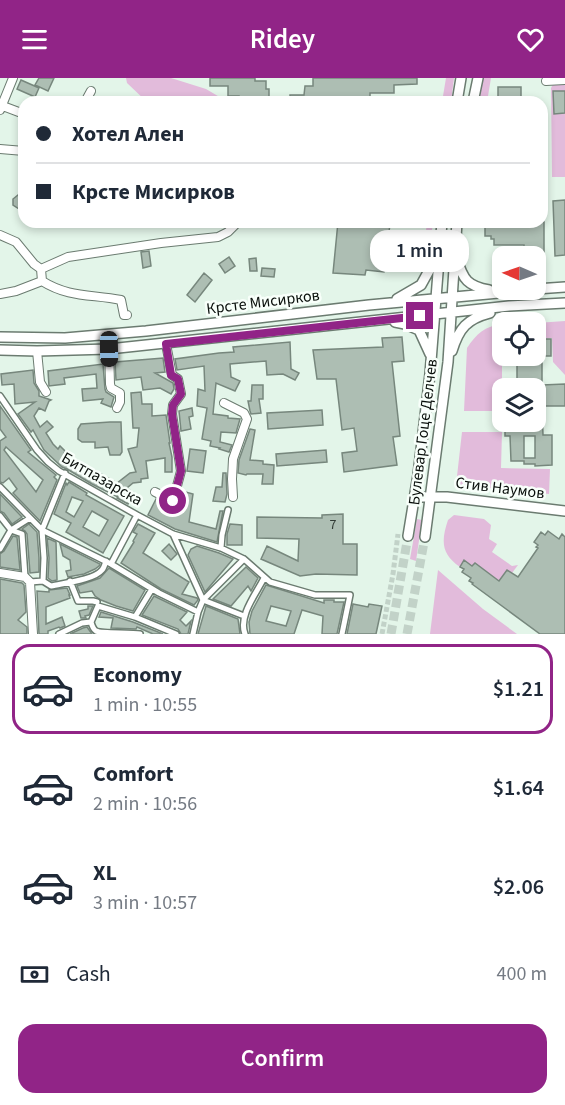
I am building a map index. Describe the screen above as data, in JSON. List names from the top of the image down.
{
  "streets": {
    "street": [
      "Крсте Мисирков",
      "Булевар Гоце Делчев",
      "Битпазарска",
      "Стив Наумов"
    ]
  },
  "crossings": [
    ["Крсте Мисирков", "Булевар Гоце Делчев"],
    ["Булевар Гоце Делчев", "Стив Наумов"]
  ],
  "house_numbers": ["7"],
  "north": "left",
  "page": {
    "header": "Ridey",
    "banner": ["Хотел Ален", "Крсте Мисирков"],
    "bubble": "1 min",
    "list": [
      {
        "name": "Economy",
        "note": "1 min · 10:55",
        "value": "$1.21"
      },
      {
        "name": "Comfort",
        "note": "2 min · 10:56",
        "value": "$1.64"
      },
      {
        "name": "XL",
        "note": "3 min · 10:57",
        "value": "$2.06"
      }
    ],
    "pay": ["Cash", "400 m"],
    "buttons": "Confirm"
  }
}
